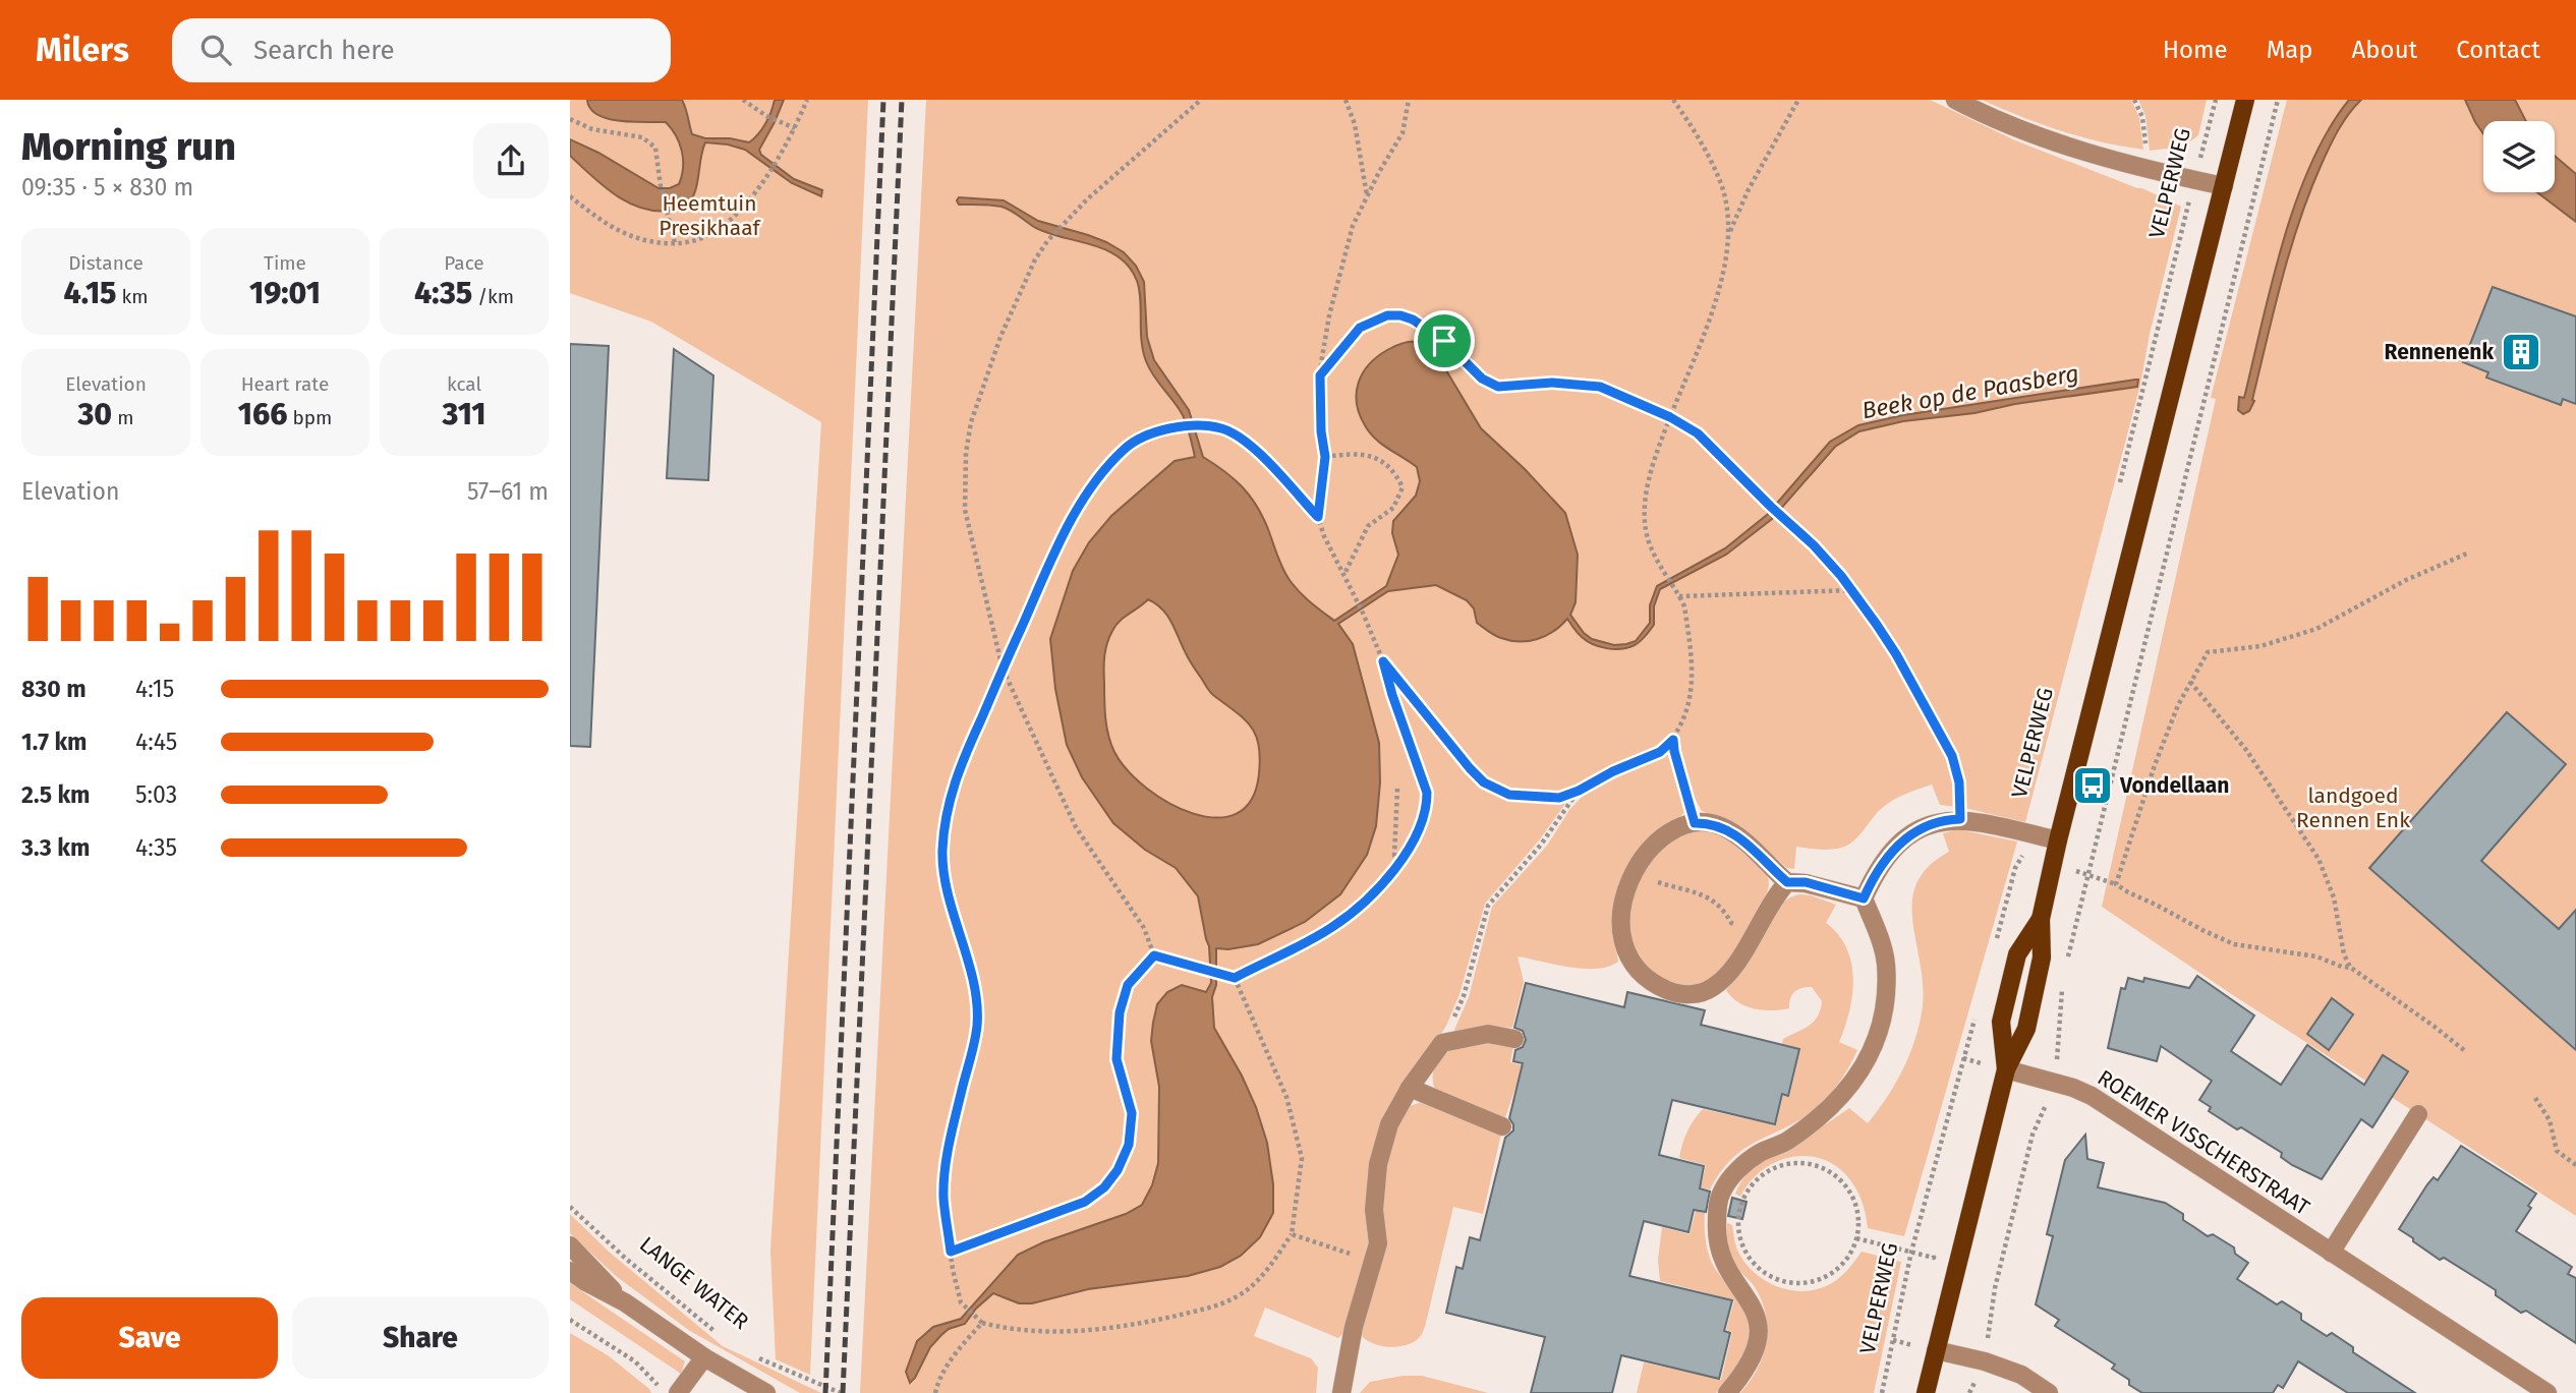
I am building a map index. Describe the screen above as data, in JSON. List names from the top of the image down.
{
  "streets": {
    "street": ["ROEMER VISSCHERSTRAAT"],
    "path": ["VELPERWEG", "LANGE WATER"]
  },
  "water": ["Beek op de Paasberg"],
  "parks": ["Heemtuin Presikhaaf", "landgoed Rennen Enk"],
  "places": {
    "building": ["Rennenenk"],
    "bus stop": ["Vondellaan"]
  },
  "page": {
    "header": "Milers",
    "search": "Search here",
    "nav": [
      "Home",
      "Map",
      "About",
      "Contact"
    ],
    "heading": ["Morning run", "09:35 · 5 × 830 m"],
    "stats": [
      ["Distance", "4.15 km"],
      ["Time", "19:01"],
      ["Pace", "4:35 /km"],
      ["Elevation", "30 m"],
      ["Heart rate", "166 bpm"],
      ["kcal", "311"]
    ],
    "chart": ["Elevation", "57–61 m"],
    "list": [
      {
        "name": "830 m",
        "note": "4:15"
      },
      {
        "name": "1.7 km",
        "note": "4:45"
      },
      {
        "name": "2.5 km",
        "note": "5:03"
      },
      {
        "name": "3.3 km",
        "note": "4:35"
      }
    ],
    "buttons": ["Save", "Share"]
  }
}
